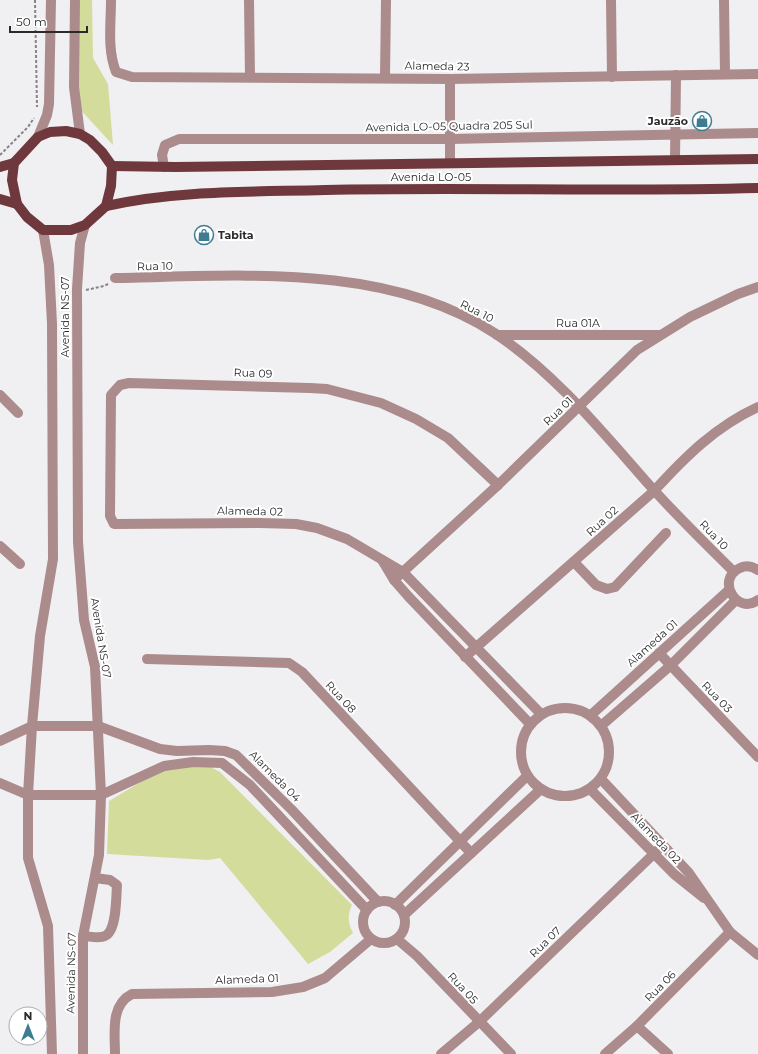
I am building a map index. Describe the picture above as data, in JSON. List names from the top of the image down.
{
  "streets": {
    "main road": ["Avenida LO-05"],
    "street": [
      "Alameda 23",
      "Avenida LO-05 Quadra 205 Sul",
      "Rua 10",
      "Avenida NS-07",
      "Rua 01A",
      "Rua 09",
      "Rua 01",
      "Alameda 02",
      "Rua 02",
      "Alameda 01",
      "Rua 08",
      "Rua 03",
      "Alameda 04",
      "Rua 07",
      "Rua 06",
      "Rua 05"
    ]
  },
  "crossings": [
    ["Avenida LO-05 Quadra 205 Sul", "Avenida LO-05"],
    ["Avenida LO-05", "Avenida NS-07"],
    ["Rua 10", "Rua 01A"],
    ["Rua 10", "Rua 01"],
    ["Rua 10", "Rua 02"],
    ["Avenida NS-07", "Alameda 04"],
    ["Rua 01A", "Rua 01"],
    ["Rua 09", "Rua 01"],
    ["Rua 09", "Alameda 02"],
    ["Rua 01", "Alameda 02"],
    ["Alameda 02", "Rua 02"],
    ["Alameda 02", "Alameda 01"],
    ["Alameda 02", "Rua 07"],
    ["Alameda 02", "Rua 06"],
    ["Alameda 01", "Rua 03"],
    ["Alameda 01", "Alameda 04"],
    ["Alameda 01", "Rua 05"],
    ["Alameda 04", "Rua 05"],
    ["Rua 07", "Rua 05"]
  ],
  "places": {
    "shop": ["Jauzão", "Tabita"]
  },
  "scale_bar": "50 m",
  "north": "top"
}
